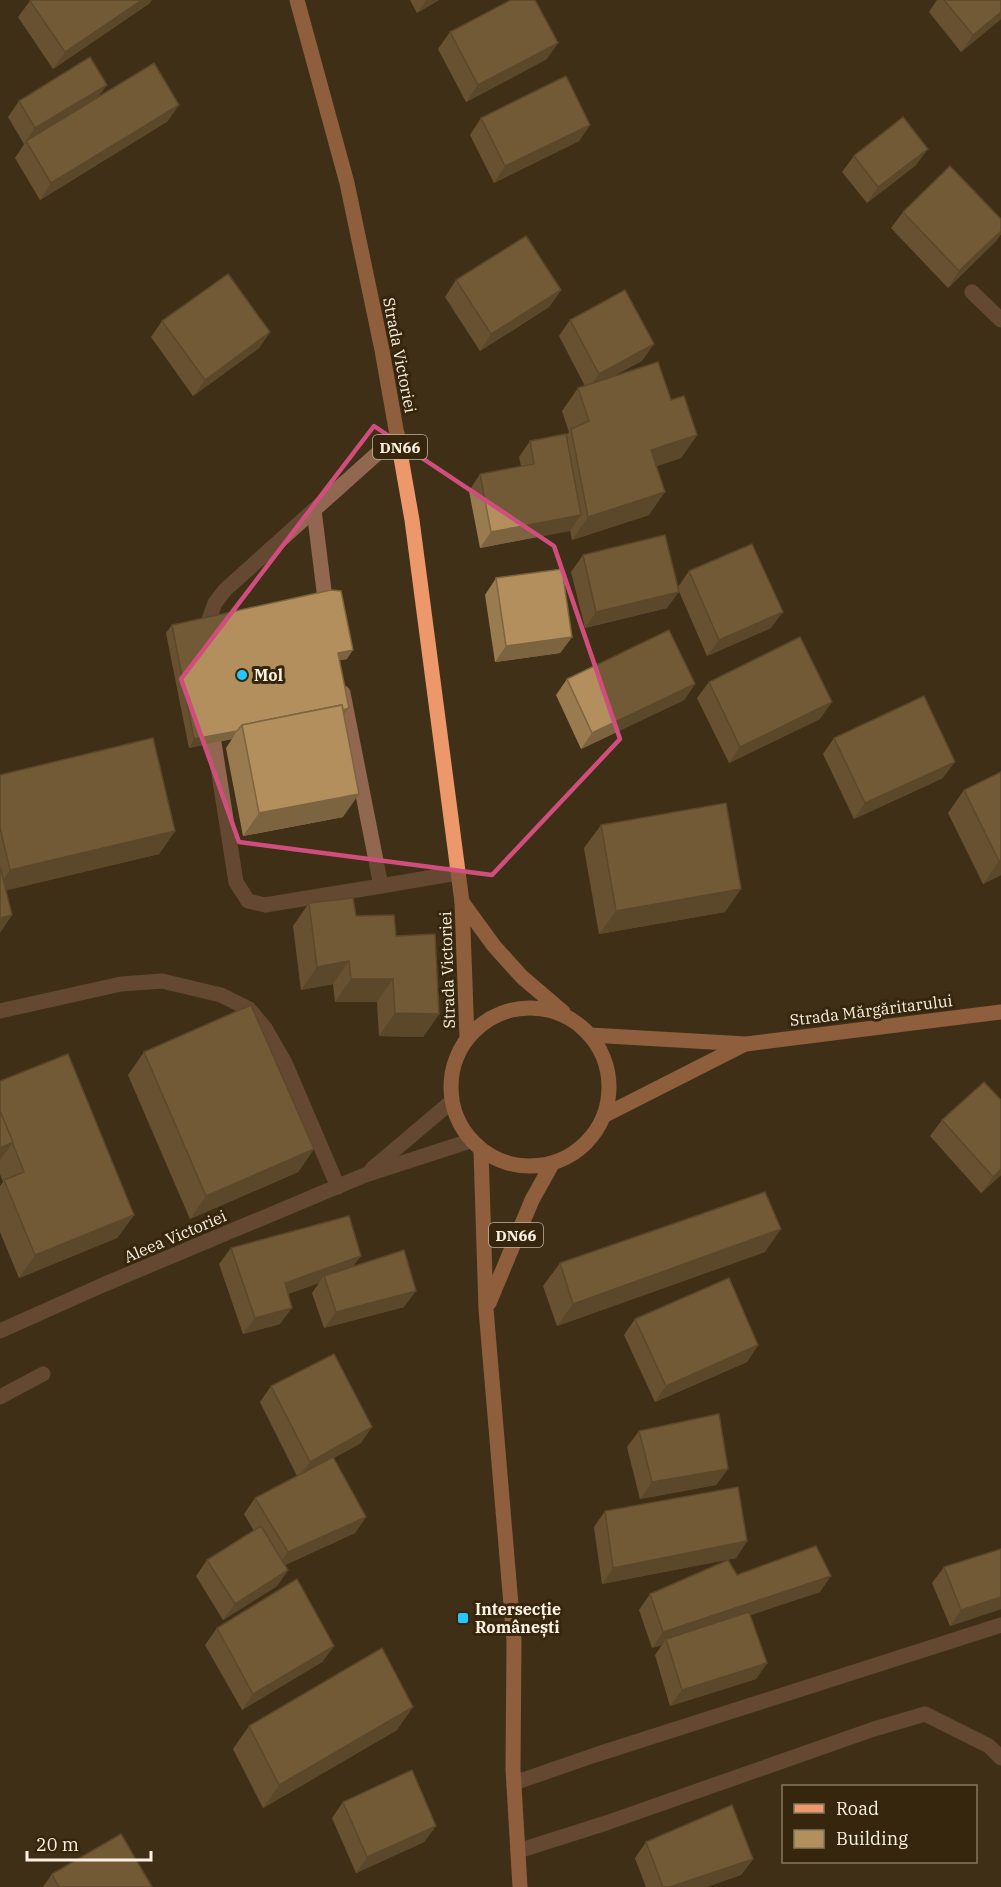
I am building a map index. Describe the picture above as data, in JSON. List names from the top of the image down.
{
  "streets": {
    "main road": ["Strada Victoriei", "DN66", "Strada Mărgăritarului"],
    "street": ["Aleea Victoriei"]
  },
  "crossings": [
    ["Strada Victoriei", "DN66"],
    ["Strada Victoriei", "Strada Mărgăritarului"],
    ["Strada Victoriei", "Aleea Victoriei"],
    ["DN66", "Strada Mărgăritarului"],
    ["DN66", "Aleea Victoriei"],
    ["Strada Mărgăritarului", "Aleea Victoriei"]
  ],
  "places": {
    "other": ["Mol"],
    "transit": ["Intersecție Românești"]
  },
  "legend": ["Road", "Building"],
  "scale_bar": "20 m"
}
